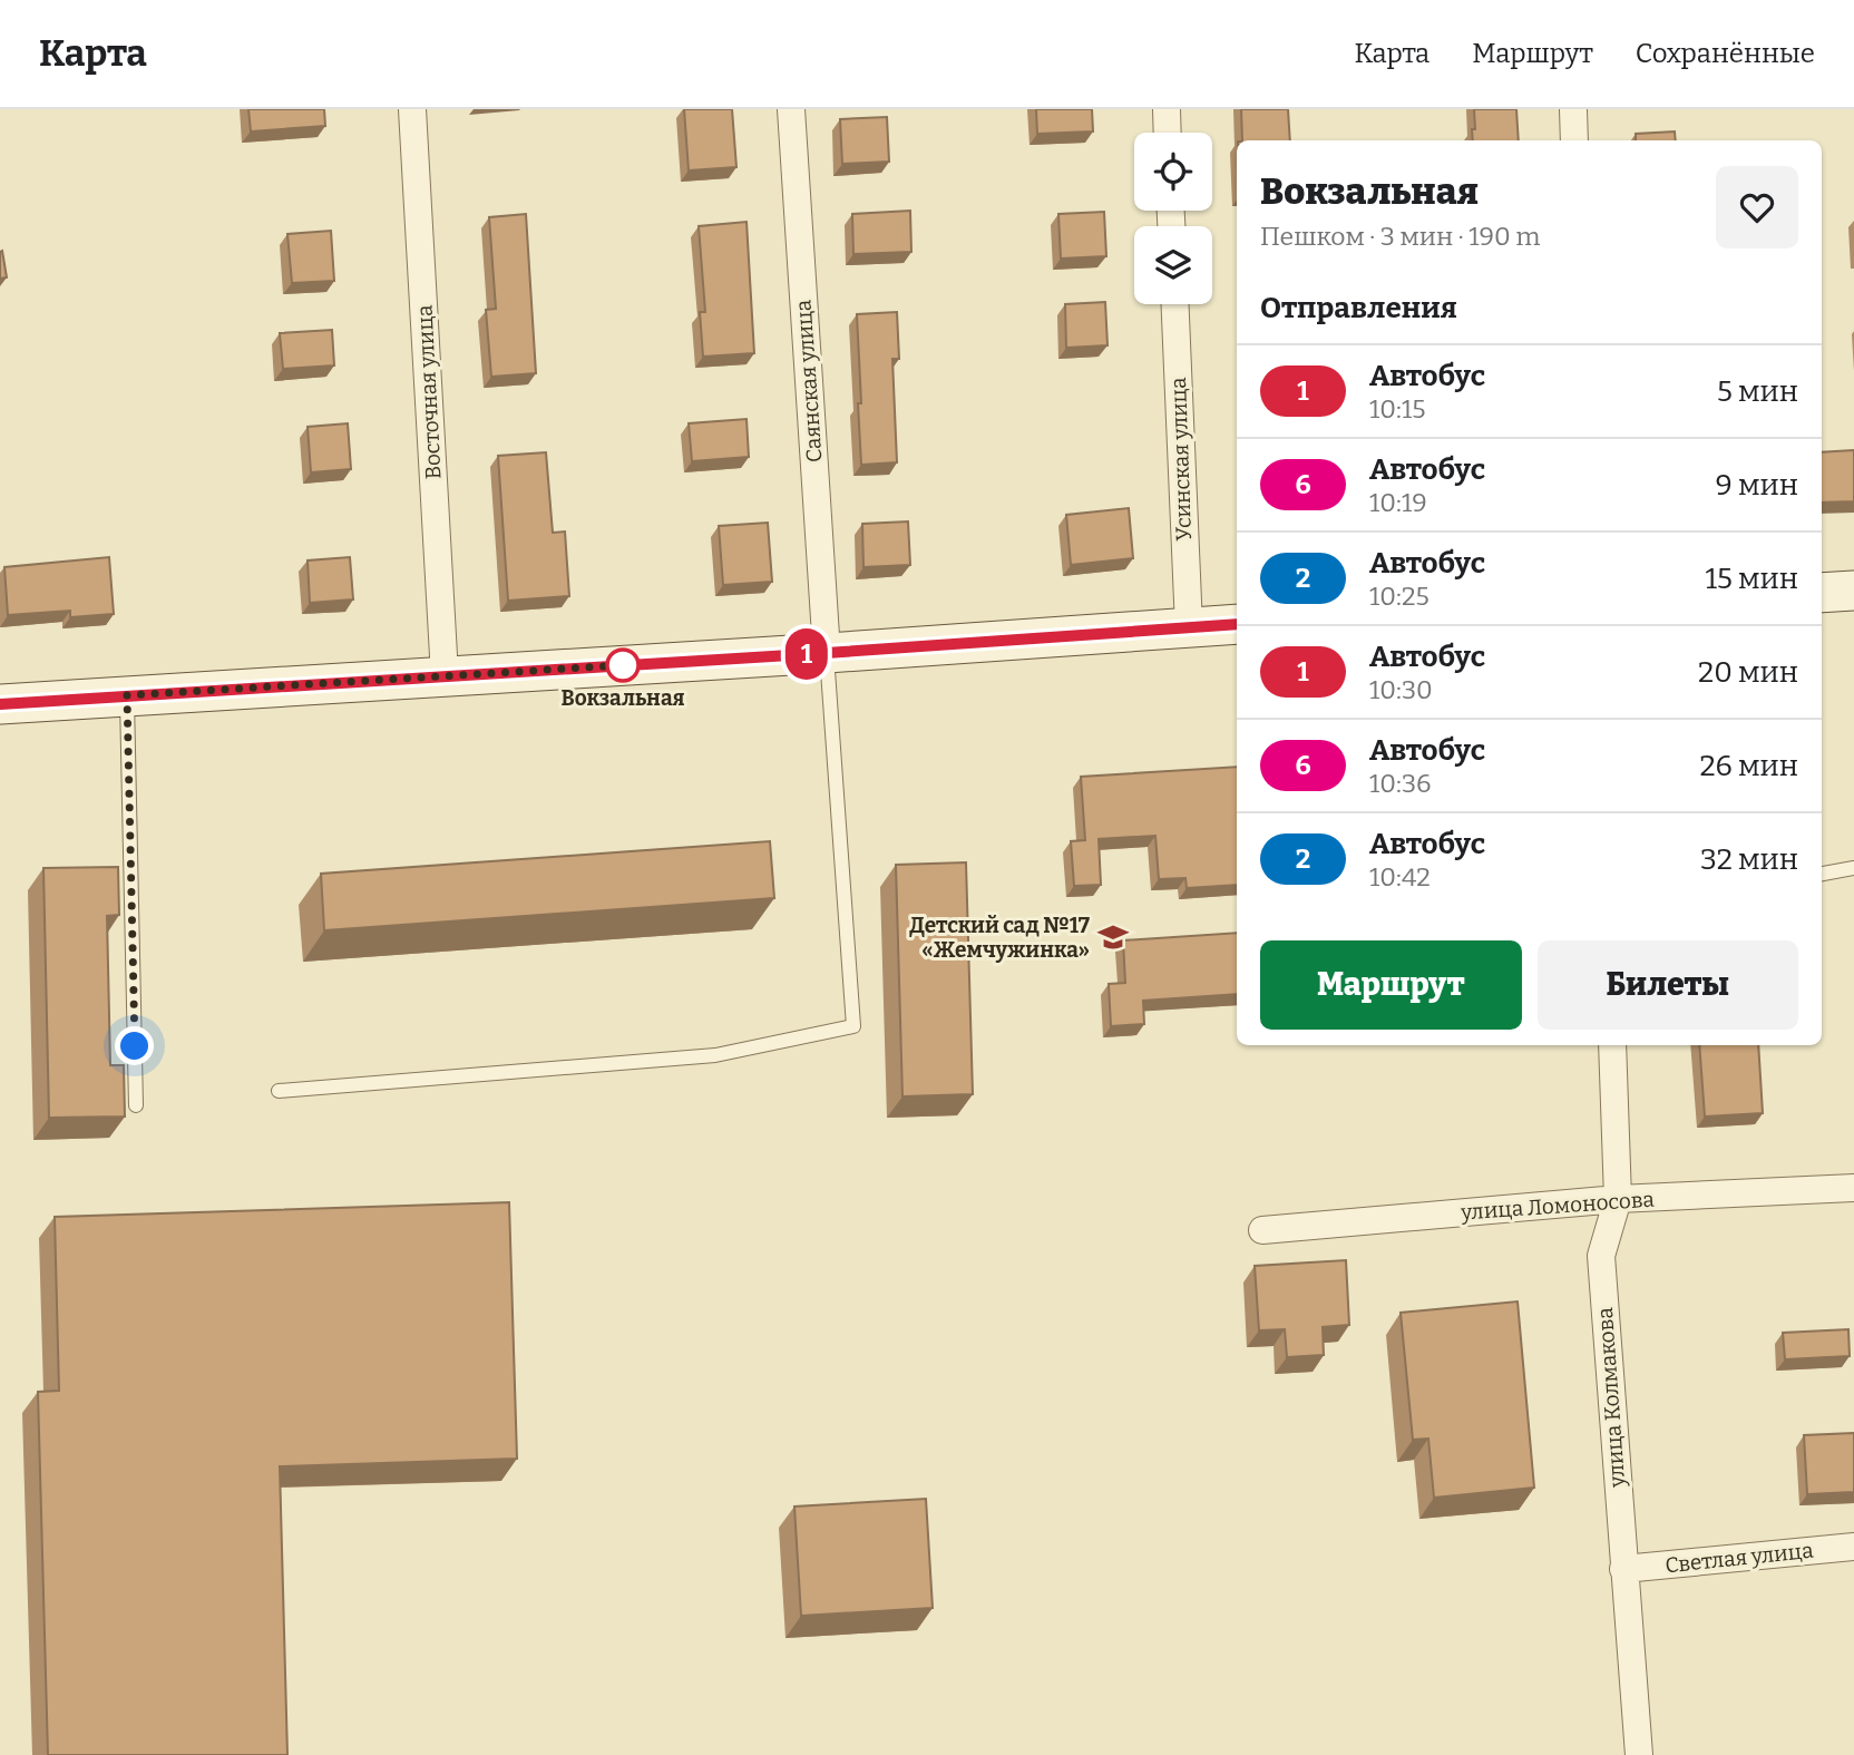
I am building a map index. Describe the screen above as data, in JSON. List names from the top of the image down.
{
  "streets": {
    "street": [
      "Саянская улица",
      "Восточная улица",
      "Усинская улица",
      "улица Ломоносова",
      "улица Колмакова",
      "Светлая улица"
    ]
  },
  "crossings": [
    ["улица Ломоносова", "улица Колмакова"],
    ["улица Колмакова", "Светлая улица"]
  ],
  "places": {
    "other": ["Вокзальная"],
    "school or university": ["Детский сад №17 «Жемчужинка»"]
  },
  "lines": ["bus line 1"],
  "page": {
    "header": "Карта",
    "nav": ["Карта", "Маршрут", "Сохранённые"],
    "on_map": "1",
    "heading": [
      ["Вокзальная", "Пешком · 3 мин · 190 m"],
      "Отправления"
    ],
    "list": [
      {
        "mark": "1",
        "name": "Автобус",
        "note": "10:15",
        "value": "5 мин"
      },
      {
        "mark": "6",
        "name": "Автобус",
        "note": "10:19",
        "value": "9 мин"
      },
      {
        "mark": "2",
        "name": "Автобус",
        "note": "10:25",
        "value": "15 мин"
      },
      {
        "mark": "1",
        "name": "Автобус",
        "note": "10:30",
        "value": "20 мин"
      },
      {
        "mark": "6",
        "name": "Автобус",
        "note": "10:36",
        "value": "26 мин"
      },
      {
        "mark": "2",
        "name": "Автобус",
        "note": "10:42",
        "value": "32 мин"
      }
    ],
    "buttons": ["Маршрут", "Билеты"]
  }
}
